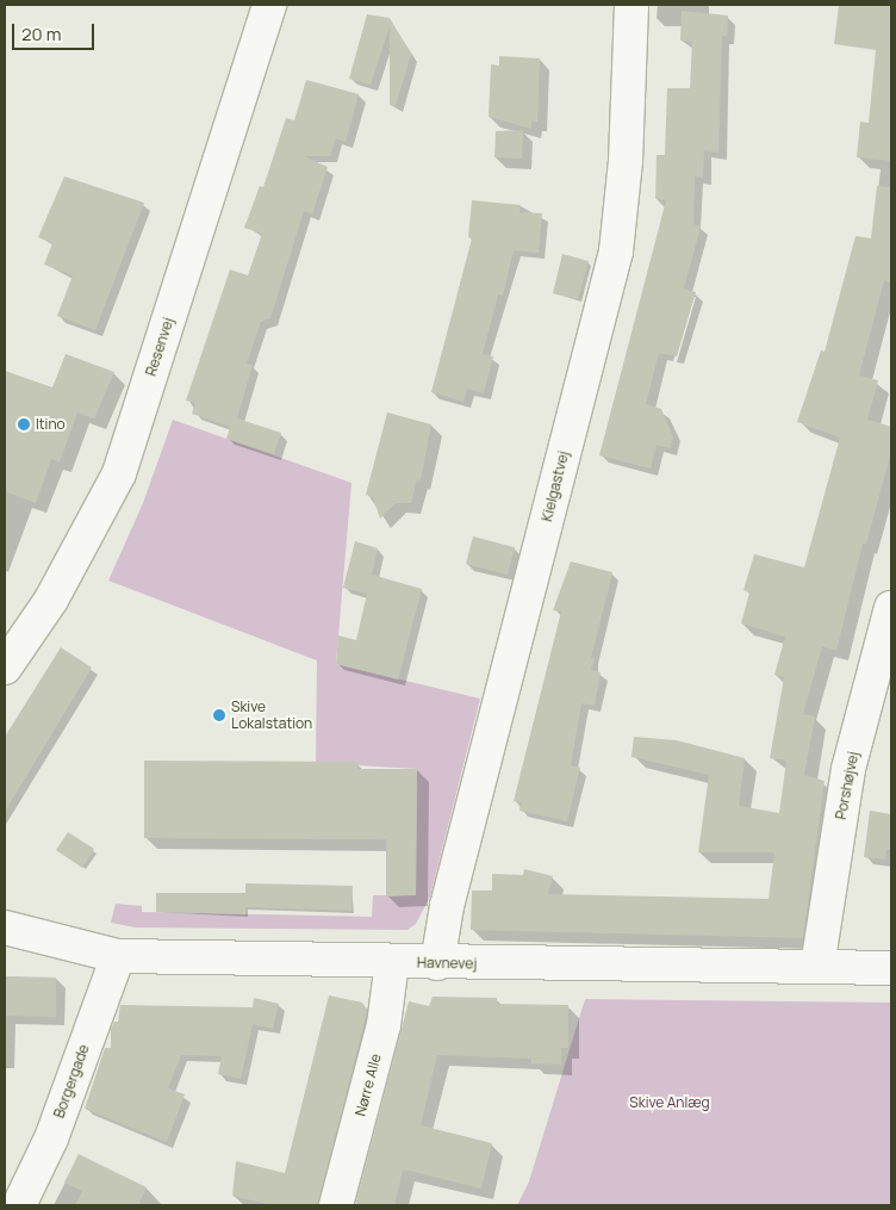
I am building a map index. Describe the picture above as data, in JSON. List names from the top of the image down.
{
  "streets": {
    "street": [
      "Resenvej",
      "Kielgastvej",
      "Porshøjvej",
      "Havnevej",
      "Borgergade",
      "Nørre Alle"
    ]
  },
  "crossings": [
    ["Kielgastvej", "Havnevej"],
    ["Porshøjvej", "Havnevej"],
    ["Havnevej", "Borgergade"],
    ["Havnevej", "Nørre Alle"]
  ],
  "parks": ["Skive Anlæg"],
  "places": ["Itino", "Skive Lokalstation"],
  "scale_bar": "20 m"
}
